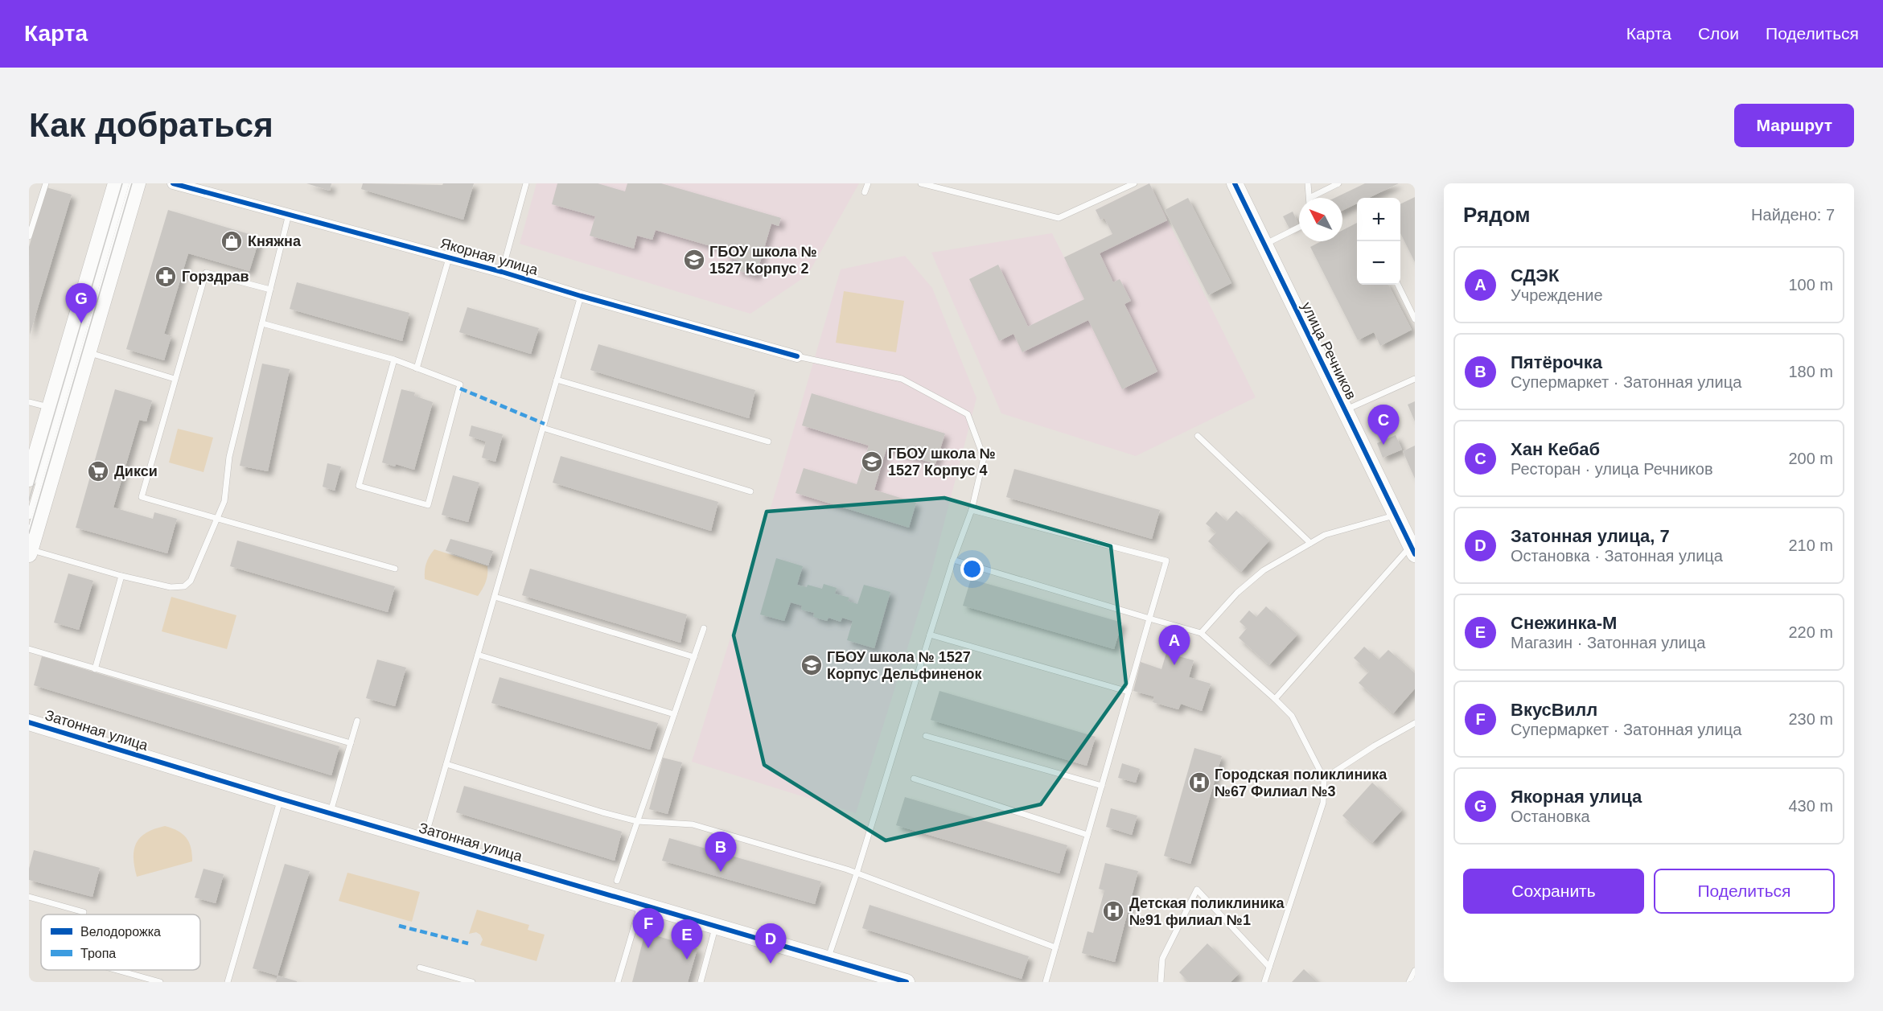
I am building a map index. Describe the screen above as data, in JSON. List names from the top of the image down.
{
  "streets": {
    "street": ["Якорная улица", "улица Речников", "Затонная улица"]
  },
  "places": {
    "shop": ["Княжна"],
    "school or university": ["ГБОУ школа № 1527 Корпус 2", "ГБОУ школа № 1527 Корпус 4", "ГБОУ школа № 1527 Корпус Дельфиненок"],
    "pharmacy": ["Горздрав"],
    "supermarket": ["Дикси"],
    "hospital": ["Городская поликлиника №67 Филиал №3", "Детская поликлиника №91 филиал №1"]
  },
  "legend": ["Велодорожка", "Тропа"],
  "north": "top left",
  "page": {
    "header": "Карта",
    "nav": ["Карта", "Слои", "Поделиться"],
    "buttons": [
      "Маршрут",
      ["Сохранить", "Поделиться"]
    ],
    "title": "Как добраться",
    "heading": ["Рядом", "Найдено: 7"],
    "map_buttons": ["+", "−"],
    "list": [
      {
        "mark": "A",
        "name": "СДЭК",
        "note": "Учреждение",
        "value": "100 m"
      },
      {
        "mark": "B",
        "name": "Пятёрочка",
        "note": "Супермаркет · Затонная улица",
        "value": "180 m"
      },
      {
        "mark": "C",
        "name": "Хан Кебаб",
        "note": "Ресторан · улица Речников",
        "value": "200 m"
      },
      {
        "mark": "D",
        "name": "Затонная улица, 7",
        "note": "Остановка · Затонная улица",
        "value": "210 m"
      },
      {
        "mark": "E",
        "name": "Снежинка-М",
        "note": "Магазин · Затонная улица",
        "value": "220 m"
      },
      {
        "mark": "F",
        "name": "ВкусВилл",
        "note": "Супермаркет · Затонная улица",
        "value": "230 m"
      },
      {
        "mark": "G",
        "name": "Якорная улица",
        "note": "Остановка",
        "value": "430 m"
      }
    ],
    "pins": [
      "G",
      "C",
      "A",
      "B",
      "F",
      "E",
      "D"
    ]
  }
}
